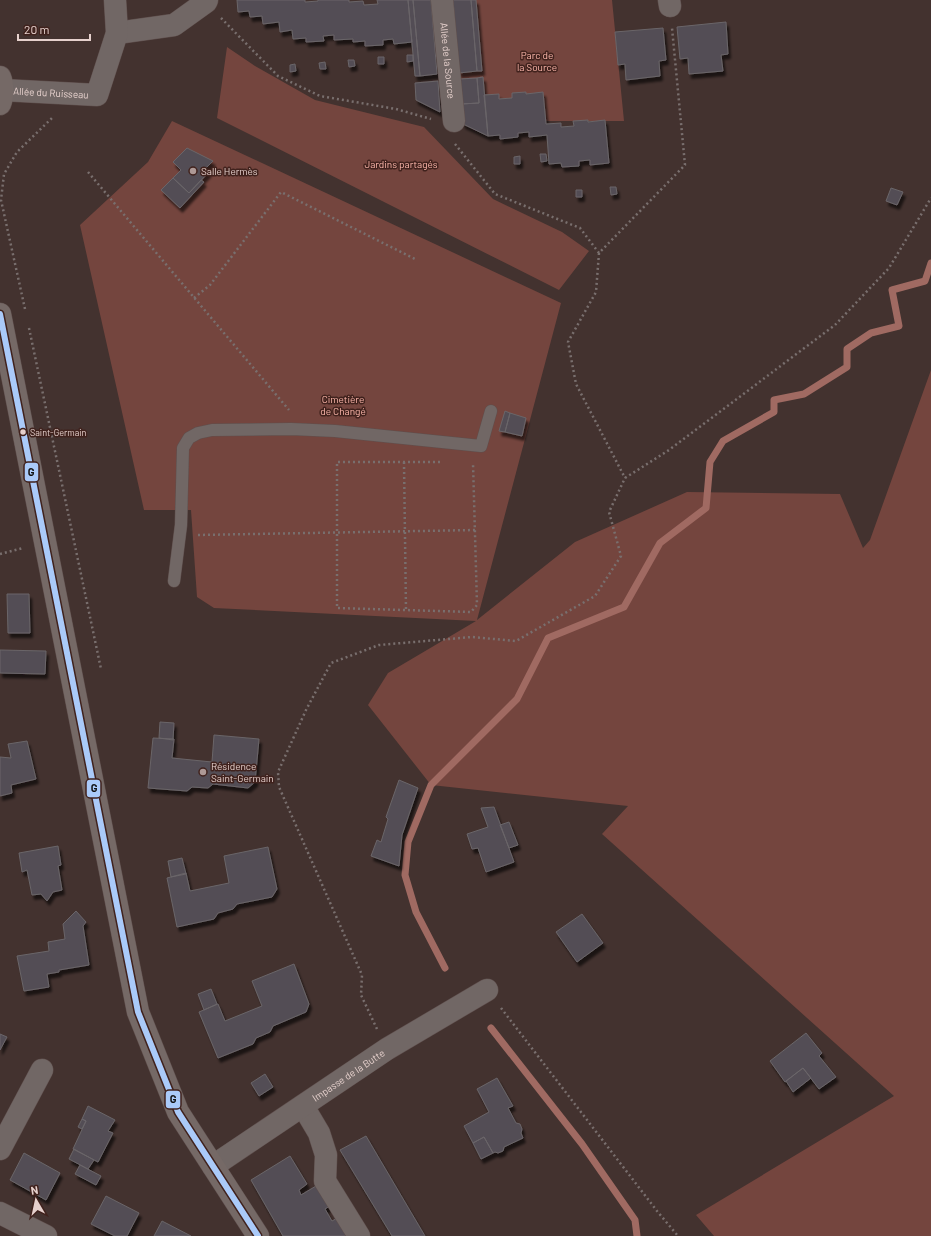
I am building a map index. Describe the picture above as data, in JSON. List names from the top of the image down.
{
  "streets": {
    "street": ["Allée de la Source", "Allée du Ruisseau", "Impasse de la Butte"]
  },
  "parks": ["Parc de la Source", "Jardins partagés", "Cimetière de Changé"],
  "places": ["Salle Hermès", "Saint-Germain", "Résidence Saint-Germain"],
  "lines": ["transit line G"],
  "scale_bar": "20 m",
  "north": "top"
}
